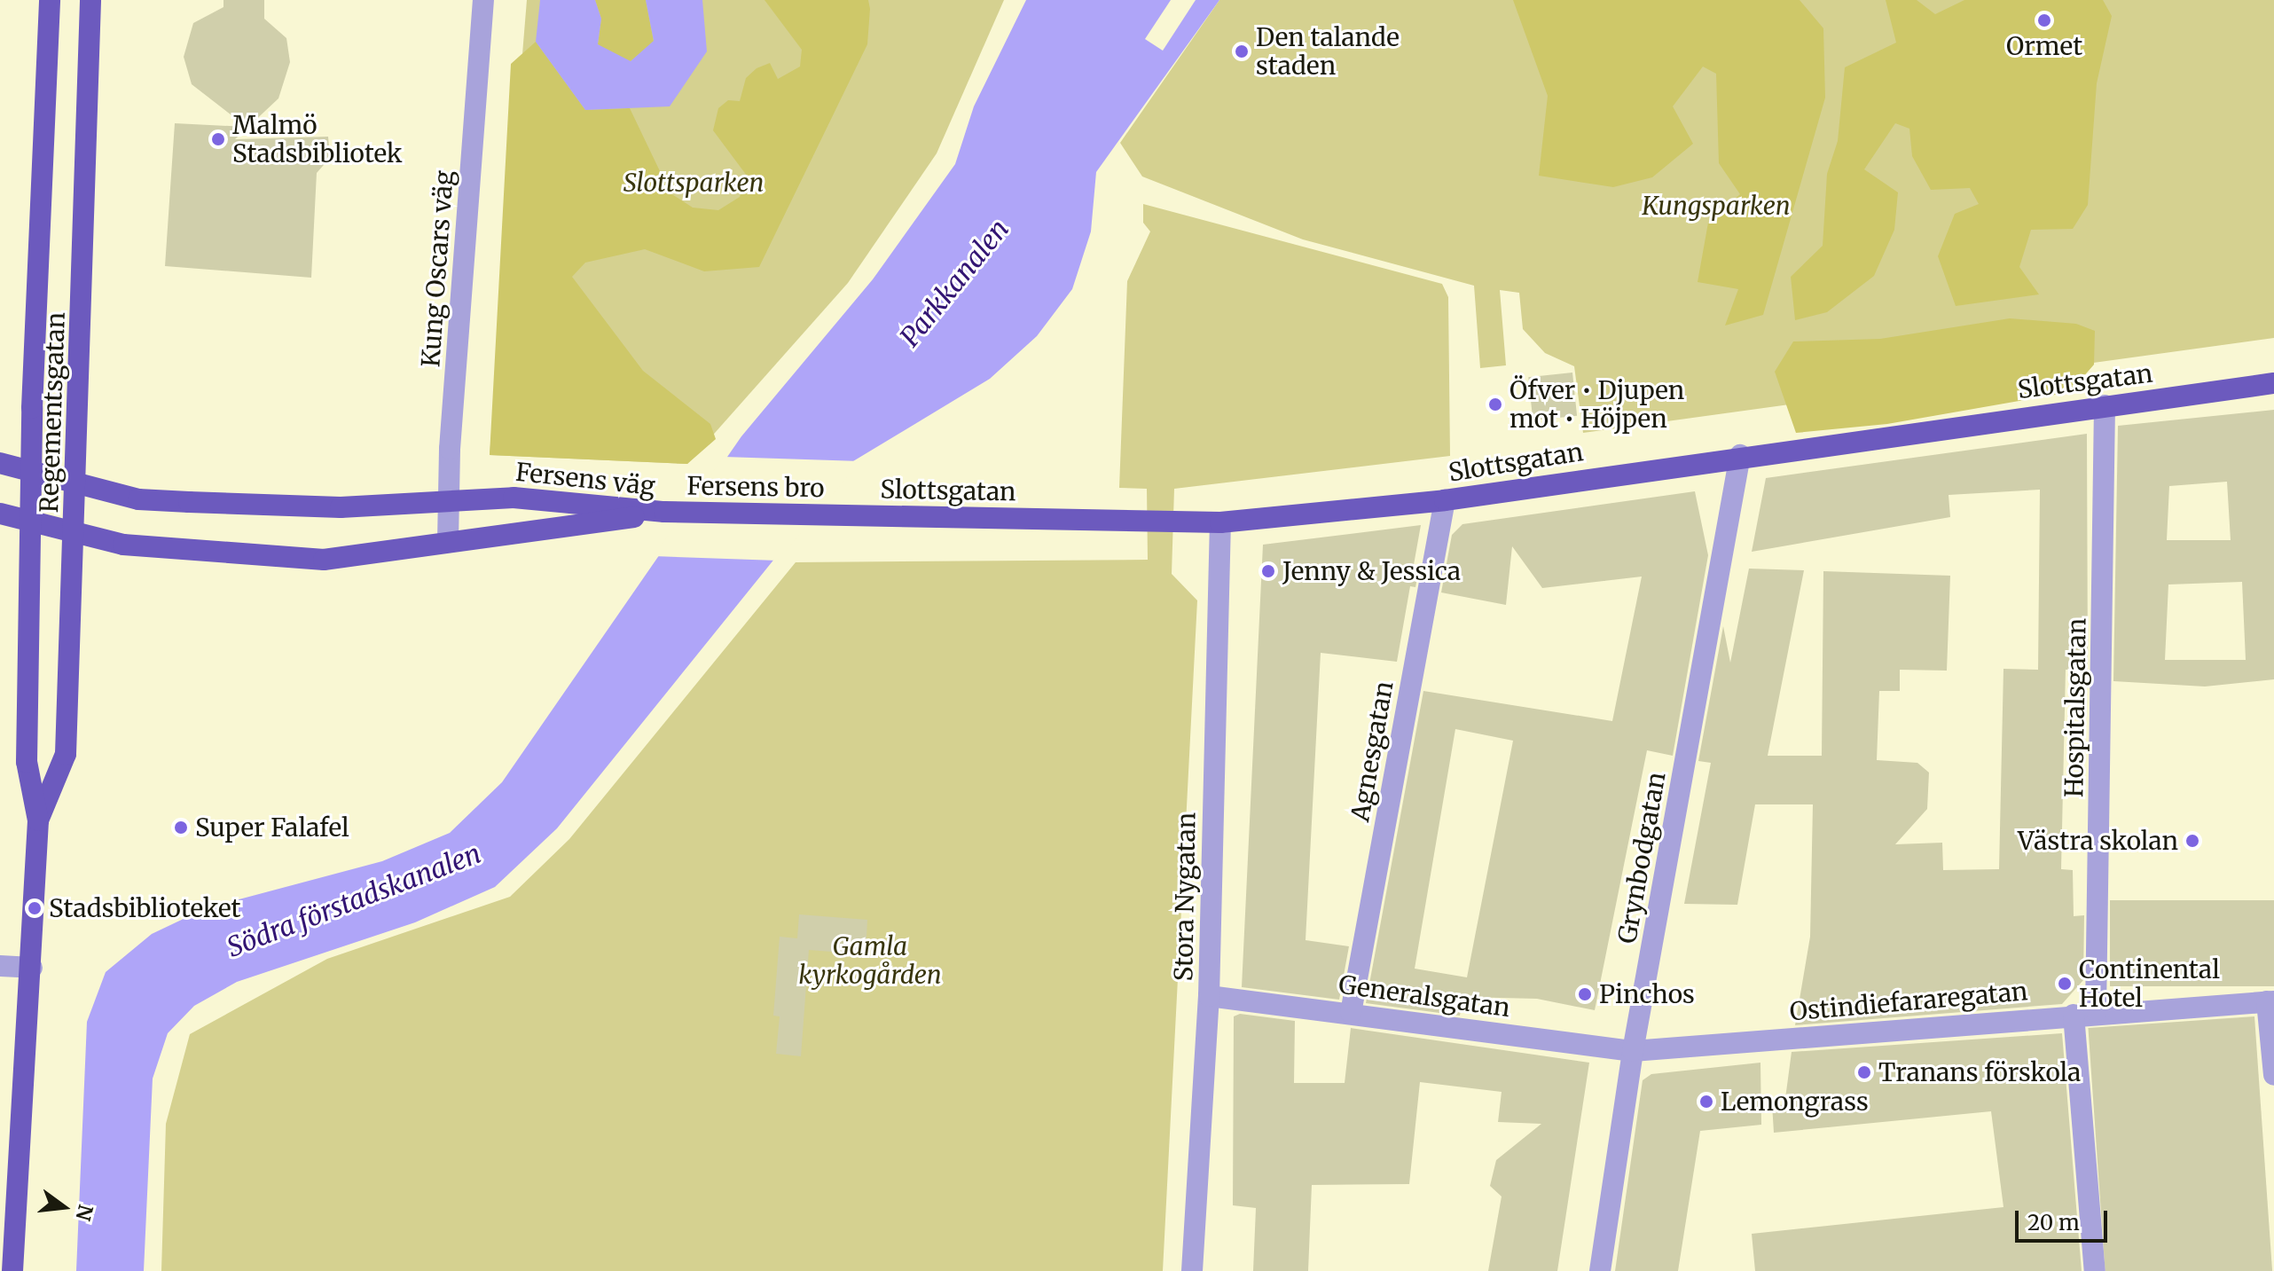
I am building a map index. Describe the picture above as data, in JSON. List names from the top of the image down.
{
  "streets": {
    "main road": [
      "Slottsgatan",
      "Regementsgatan",
      "Fersens väg",
      "Fersens bro"
    ],
    "street": [
      "Kung Oscars väg",
      "Hospitalsgatan",
      "Agnesgatan",
      "Grynbodgatan",
      "Stora Nygatan",
      "Generalsgatan",
      "Ostindiefararegatan"
    ]
  },
  "crossings": [
    ["Kung Oscars väg", "Fersens väg"],
    ["Slottsgatan", "Fersens bro"],
    ["Slottsgatan", "Hospitalsgatan"],
    ["Slottsgatan", "Agnesgatan"],
    ["Slottsgatan", "Grynbodgatan"],
    ["Slottsgatan", "Stora Nygatan"],
    ["Regementsgatan", "Fersens väg"],
    ["Fersens väg", "Fersens bro"],
    ["Hospitalsgatan", "Ostindiefararegatan"],
    ["Agnesgatan", "Generalsgatan"],
    ["Grynbodgatan", "Generalsgatan"],
    ["Grynbodgatan", "Ostindiefararegatan"],
    ["Stora Nygatan", "Generalsgatan"],
    ["Generalsgatan", "Ostindiefararegatan"]
  ],
  "water": ["Parkkanalen", "Södra förstadskanalen"],
  "parks": ["Slottsparken", "Kungsparken", "Gamla kyrkogården"],
  "places": [
    "Ormet",
    "Den talande staden",
    "Malmö Stadsbibliotek",
    "Öfver • Djupen mot • Höjpen",
    "Jenny & Jessica",
    "Super Falafel",
    "Västra skolan",
    "Stadsbiblioteket",
    "Continental Hotel",
    "Pinchos",
    "Tranans förskola",
    "Lemongrass"
  ],
  "scale_bar": "20 m",
  "north": "right"
}
